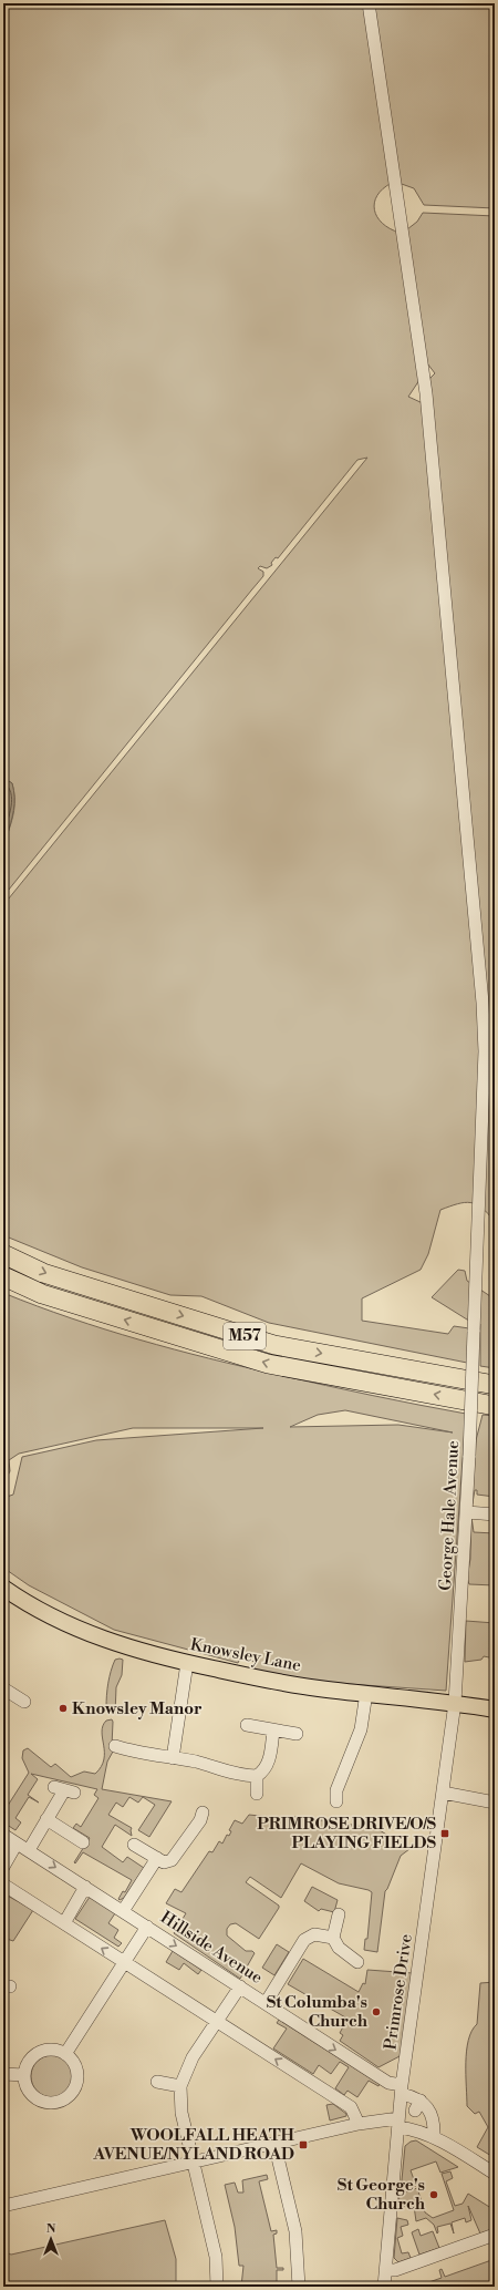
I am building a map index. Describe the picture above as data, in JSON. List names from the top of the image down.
{
  "streets": {
    "highway": ["M57"],
    "main road": ["Knowsley Lane"],
    "street": ["George Hale Avenue", "Hillside Avenue", "Primrose Drive"]
  },
  "crossings": [
    ["George Hale Avenue", "Knowsley Lane"],
    ["George Hale Avenue", "Primrose Drive"],
    ["Knowsley Lane", "Primrose Drive"],
    ["Hillside Avenue", "Primrose Drive"]
  ],
  "places": {
    "other": ["Knowsley Manor", "St Columba's Church", "St George's Church"],
    "transit": ["PRIMROSE DRIVE/O/S PLAYING FIELDS", "WOOLFALL HEATH AVENUE/NYLAND ROAD"]
  },
  "north": "top"
}
